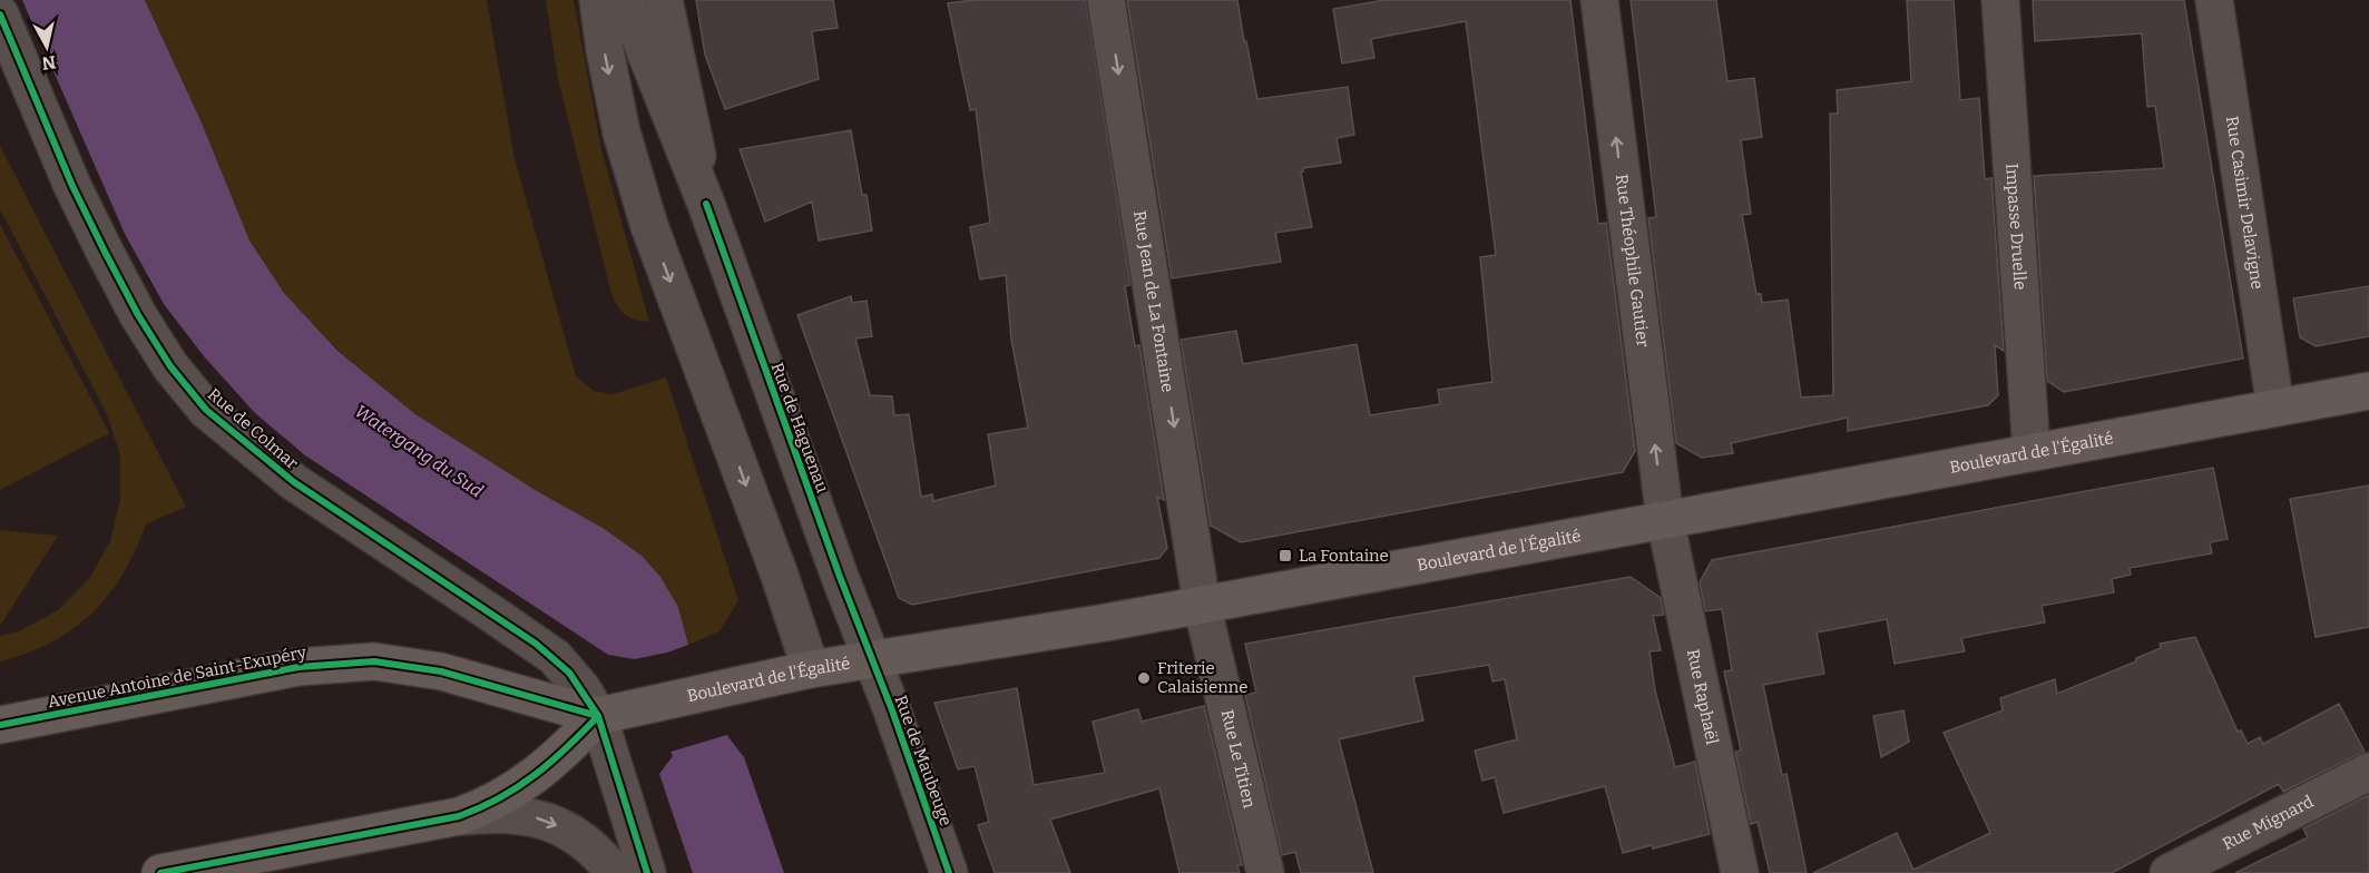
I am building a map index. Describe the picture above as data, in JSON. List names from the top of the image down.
{
  "streets": {
    "main road": ["Boulevard de l'Égalité", "Avenue Antoine de Saint-Exupéry"],
    "street": [
      "Rue Casimir Delavigne",
      "Impasse Druelle",
      "Rue Théophile Gautier",
      "Rue Jean de La Fontaine",
      "Rue de Haguenau",
      "Rue de Colmar",
      "Rue Raphaël",
      "Rue Le Titien",
      "Rue de Maubeuge",
      "Rue Mignard"
    ]
  },
  "crossings": [
    ["Rue Casimir Delavigne", "Boulevard de l'Égalité"],
    ["Impasse Druelle", "Boulevard de l'Égalité"],
    ["Rue Théophile Gautier", "Boulevard de l'Égalité"],
    ["Rue Théophile Gautier", "Rue Raphaël"],
    ["Rue Jean de La Fontaine", "Boulevard de l'Égalité"],
    ["Rue Jean de La Fontaine", "Rue Le Titien"],
    ["Rue de Haguenau", "Boulevard de l'Égalité"],
    ["Rue de Haguenau", "Rue de Maubeuge"],
    ["Rue de Colmar", "Boulevard de l'Égalité"],
    ["Rue de Colmar", "Avenue Antoine de Saint-Exupéry"],
    ["Boulevard de l'Égalité", "Avenue Antoine de Saint-Exupéry"],
    ["Boulevard de l'Égalité", "Rue Raphaël"],
    ["Boulevard de l'Égalité", "Rue Le Titien"],
    ["Boulevard de l'Égalité", "Rue de Maubeuge"]
  ],
  "one_way": ["Rue Théophile Gautier", "Rue Jean de La Fontaine"],
  "water": ["Watergang du Sud"],
  "places": {
    "transit": ["La Fontaine"],
    "other": ["Friterie Calaisienne"]
  },
  "north": "bottom"
}
